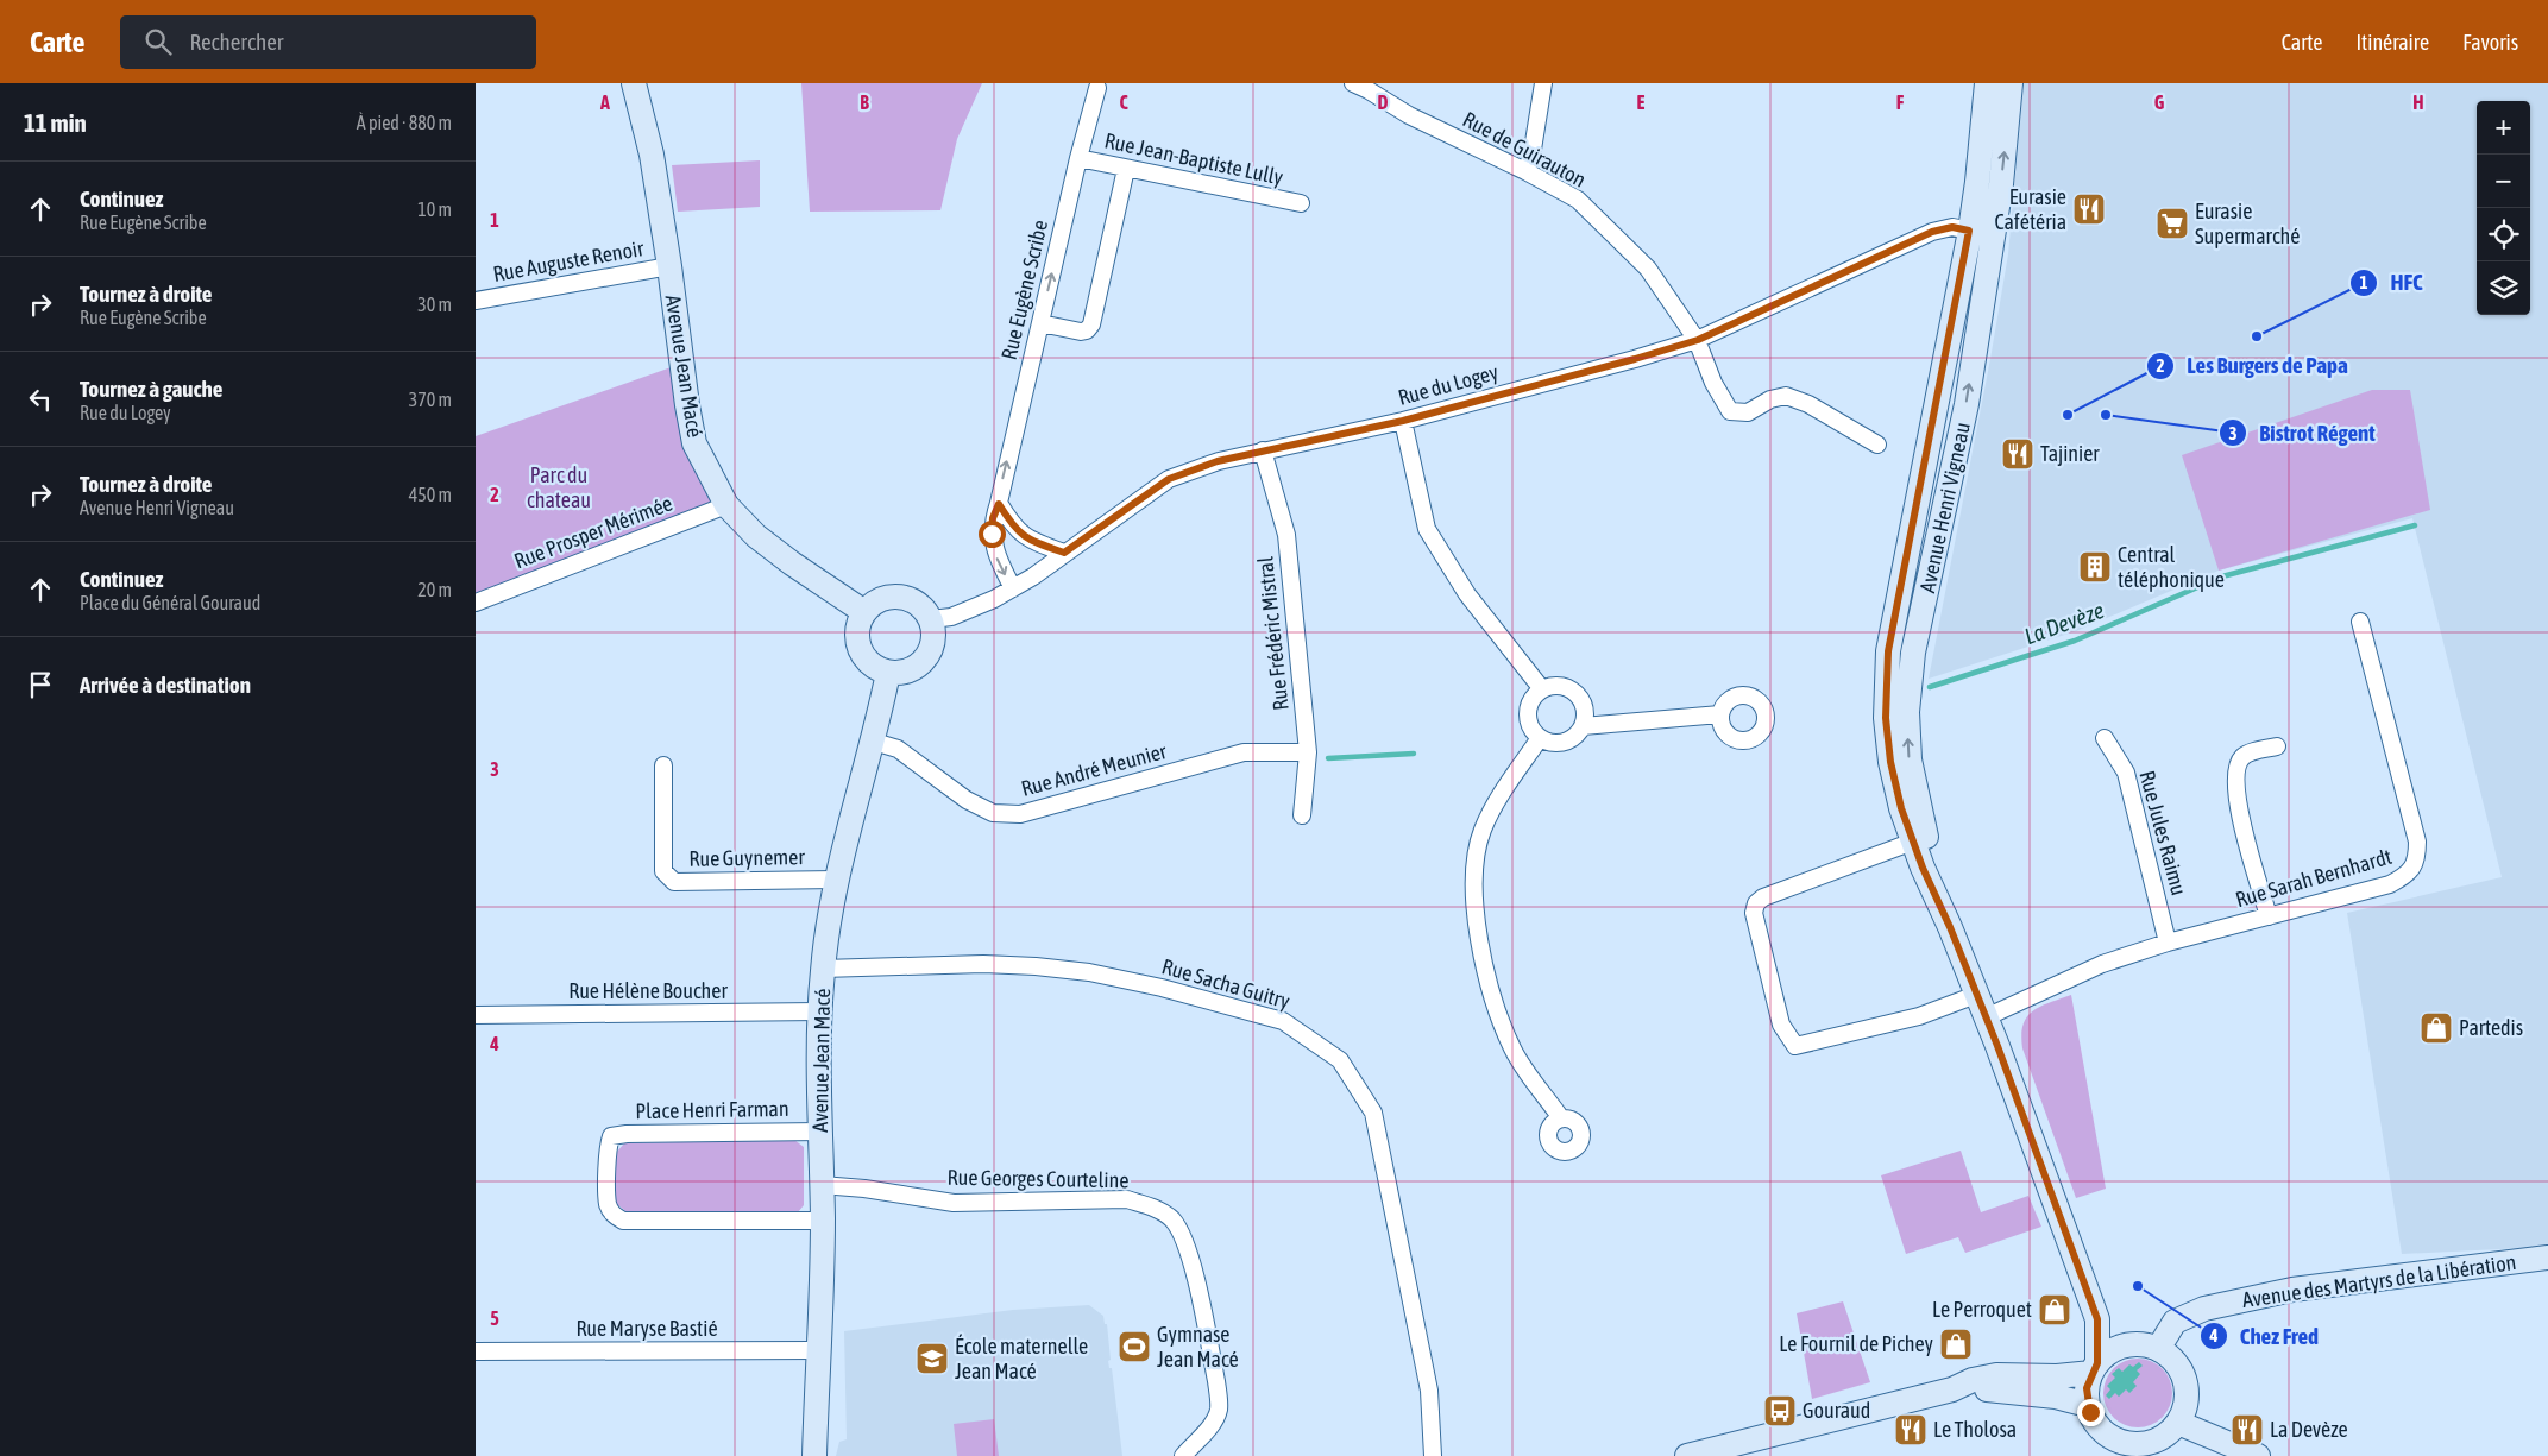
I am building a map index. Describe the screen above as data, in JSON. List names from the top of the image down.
{
  "streets": {
    "street": [
      "Rue de Guirauton",
      "Rue Jean-Baptiste Lully",
      "Rue Auguste Renoir",
      "Rue Eugène Scribe",
      "Avenue Jean Macé",
      "Rue du Logey",
      "Avenue Henri Vigneau",
      "Rue Prosper Mérimée",
      "Rue Frédéric Mistral",
      "Rue André Meunier",
      "Rue Jules Raimu",
      "Rue Guynemer",
      "Rue Sarah Bernhardt",
      "Rue Sacha Guitry",
      "Rue Hélène Boucher",
      "Place Henri Farman",
      "Rue Georges Courteline",
      "Avenue des Martyrs de la Libération",
      "Rue Maryse Bastié"
    ]
  },
  "crossings": [
    ["Rue de Guirauton", "Rue du Logey"],
    ["Rue Jean-Baptiste Lully", "Rue Eugène Scribe"],
    ["Rue Auguste Renoir", "Avenue Jean Macé"],
    ["Rue Eugène Scribe", "Rue du Logey"],
    ["Avenue Jean Macé", "Rue du Logey"],
    ["Avenue Jean Macé", "Rue Prosper Mérimée"],
    ["Avenue Jean Macé", "Rue André Meunier"],
    ["Avenue Jean Macé", "Rue Guynemer"],
    ["Avenue Jean Macé", "Rue Sacha Guitry"],
    ["Avenue Jean Macé", "Rue Hélène Boucher"],
    ["Avenue Jean Macé", "Place Henri Farman"],
    ["Avenue Jean Macé", "Rue Georges Courteline"],
    ["Avenue Jean Macé", "Rue Maryse Bastié"],
    ["Rue du Logey", "Avenue Henri Vigneau"],
    ["Rue du Logey", "Rue Frédéric Mistral"],
    ["Avenue Henri Vigneau", "Rue Sarah Bernhardt"],
    ["Avenue Henri Vigneau", "Avenue des Martyrs de la Libération"],
    ["Rue Frédéric Mistral", "Rue André Meunier"],
    ["Rue Jules Raimu", "Rue Sarah Bernhardt"]
  ],
  "water": ["La Devèze"],
  "parks": ["Parc du chateau"],
  "places": {
    "restaurant": [
      "Eurasie Cafétéria",
      "Tajinier",
      "Le Tholosa",
      "La Devèze"
    ],
    "supermarket": ["Eurasie Supermarché"],
    "other": [
      "HFC",
      "Les Burgers de Papa",
      "Bistrot Régent",
      "Chez Fred"
    ],
    "building": ["Central téléphonique"],
    "shop": ["Partedis", "Le Perroquet", "Le Fournil de Pichey"],
    "sports": ["Gymnase Jean Macé"],
    "school or university": ["École maternelle Jean Macé"],
    "bus stop": ["Gouraud"]
  },
  "page": {
    "header": "Carte",
    "search": "Rechercher",
    "nav": ["Carte", "Itinéraire", "Favoris"],
    "heading": ["11 min", "À pied · 880 m"],
    "map_buttons": ["+", "−"],
    "list": [
      ["Continuez", "Rue Eugène Scribe", "10 m"],
      ["Tournez à droite", "Rue Eugène Scribe", "30 m"],
      ["Tournez à gauche", "Rue du Logey", "370 m"],
      ["Tournez à droite", "Avenue Henri Vigneau", "450 m"],
      ["Continuez", "Place du Général Gouraud", "20 m"],
      "Arrivée à destination"
    ]
  },
  "grid": {
    "columns": [
      "A",
      "B",
      "C",
      "D",
      "E",
      "F",
      "G",
      "H"
    ],
    "rows": [
      "1",
      "2",
      "3",
      "4",
      "5"
    ]
  }
}
